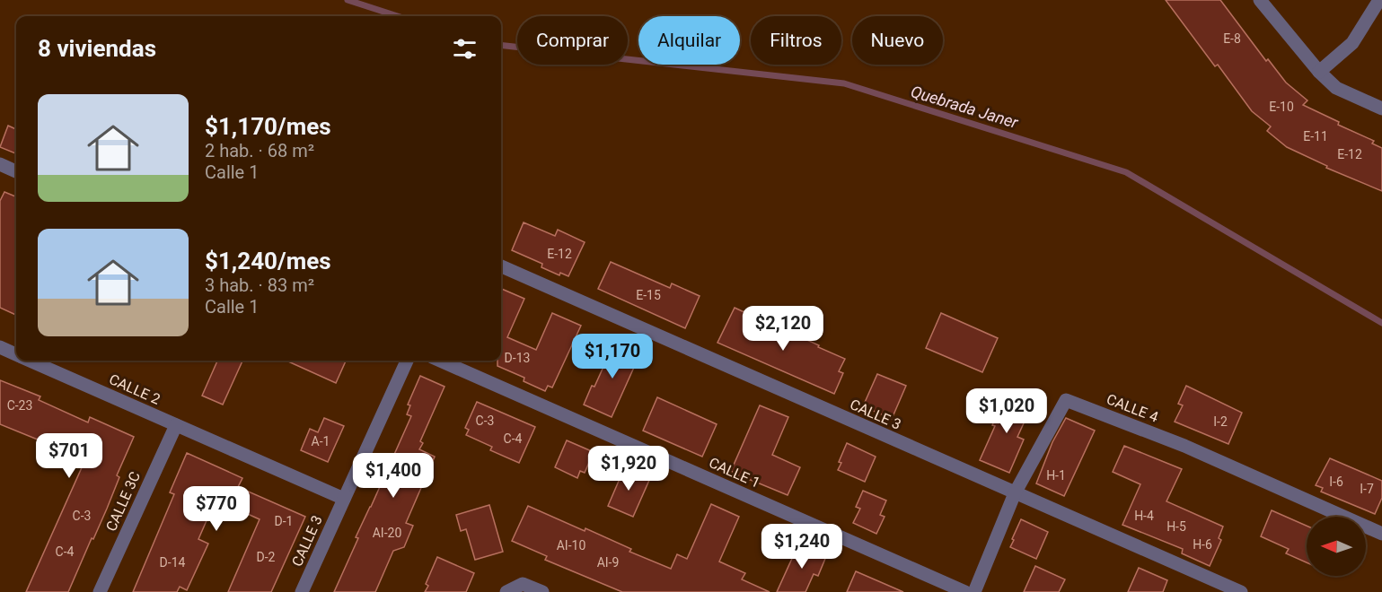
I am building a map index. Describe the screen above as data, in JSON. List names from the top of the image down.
{
  "streets": {
    "street": [
      "CALLE 2",
      "CALLE 4",
      "CALLE 3",
      "CALLE 1",
      "CALLE 3C"
    ]
  },
  "crossings": [
    ["CALLE 2", "CALLE 3"],
    ["CALLE 2", "CALLE 3C"],
    ["CALLE 4", "CALLE 3"]
  ],
  "water": ["Quebrada Janer"],
  "house_numbers": [
    "E-8",
    "E-10",
    "E-11",
    "E-12",
    "E-12",
    "E-15",
    "D-13",
    "C-23",
    "C-3",
    "I-2",
    "C-4",
    "A-1",
    "H-1",
    "I-6",
    "I-7",
    "C-3",
    "H-4",
    "D-1",
    "H-5",
    "AI-20",
    "H-6",
    "AI-10",
    "C-4",
    "D-2",
    "D-14",
    "AI-9"
  ],
  "north": "left",
  "page": {
    "chip": [
      "Comprar",
      "Alquilar",
      "Filtros",
      "Nuevo"
    ],
    "heading": "8 viviendas",
    "list": [
      {
        "name": "$1,170/mes",
        "note": "2 hab. · 68 m² · Calle 1"
      },
      {
        "name": "$1,240/mes",
        "note": "3 hab. · 83 m² · Calle 1"
      }
    ],
    "price": [
      "$2,120",
      "$1,170",
      "$1,020",
      "$701",
      "$1,920",
      "$1,400",
      "$770",
      "$1,240"
    ]
  }
}
